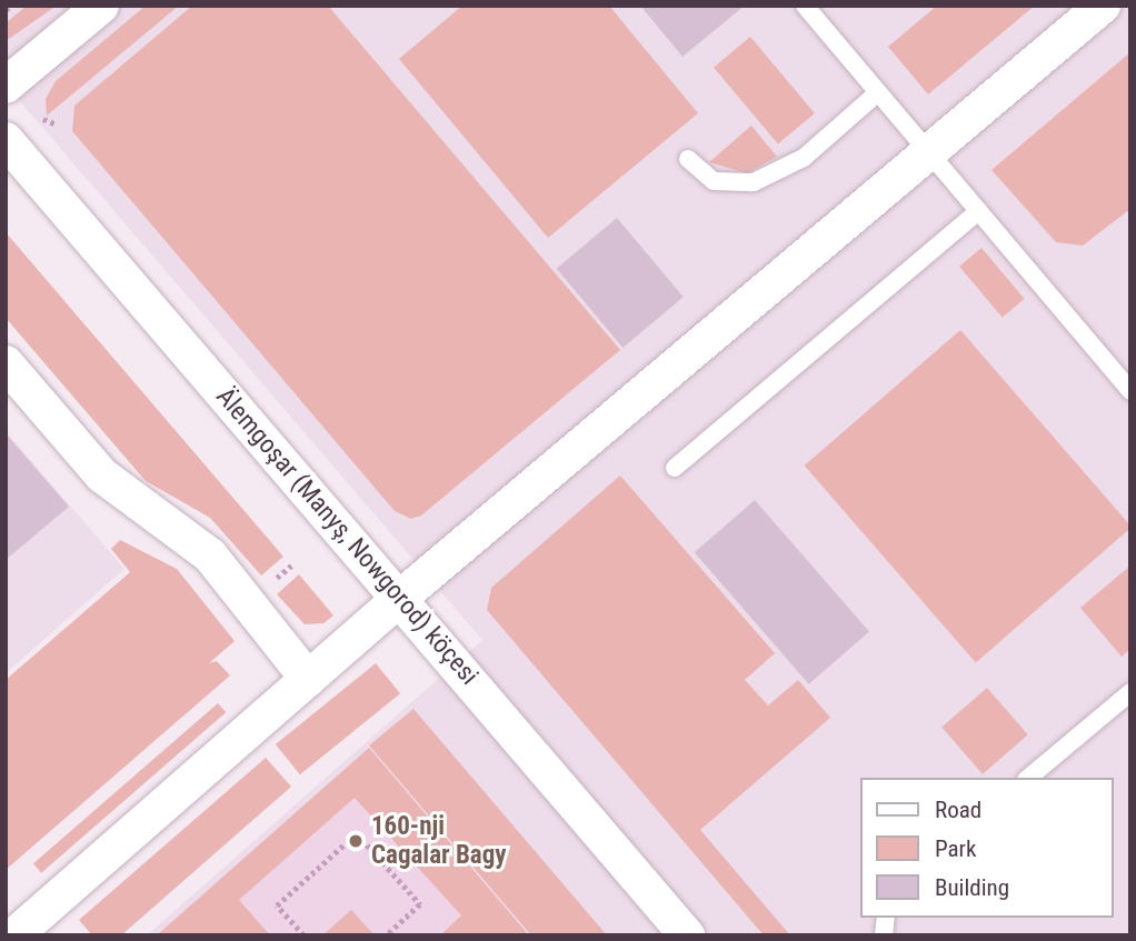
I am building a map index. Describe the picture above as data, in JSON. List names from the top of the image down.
{
  "streets": {
    "street": ["Älemgoşar (Manyş, Nowgorod) köçesi"]
  },
  "places": ["160-nji Cagalar Bagy"],
  "legend": ["Road", "Park", "Building"]
}
